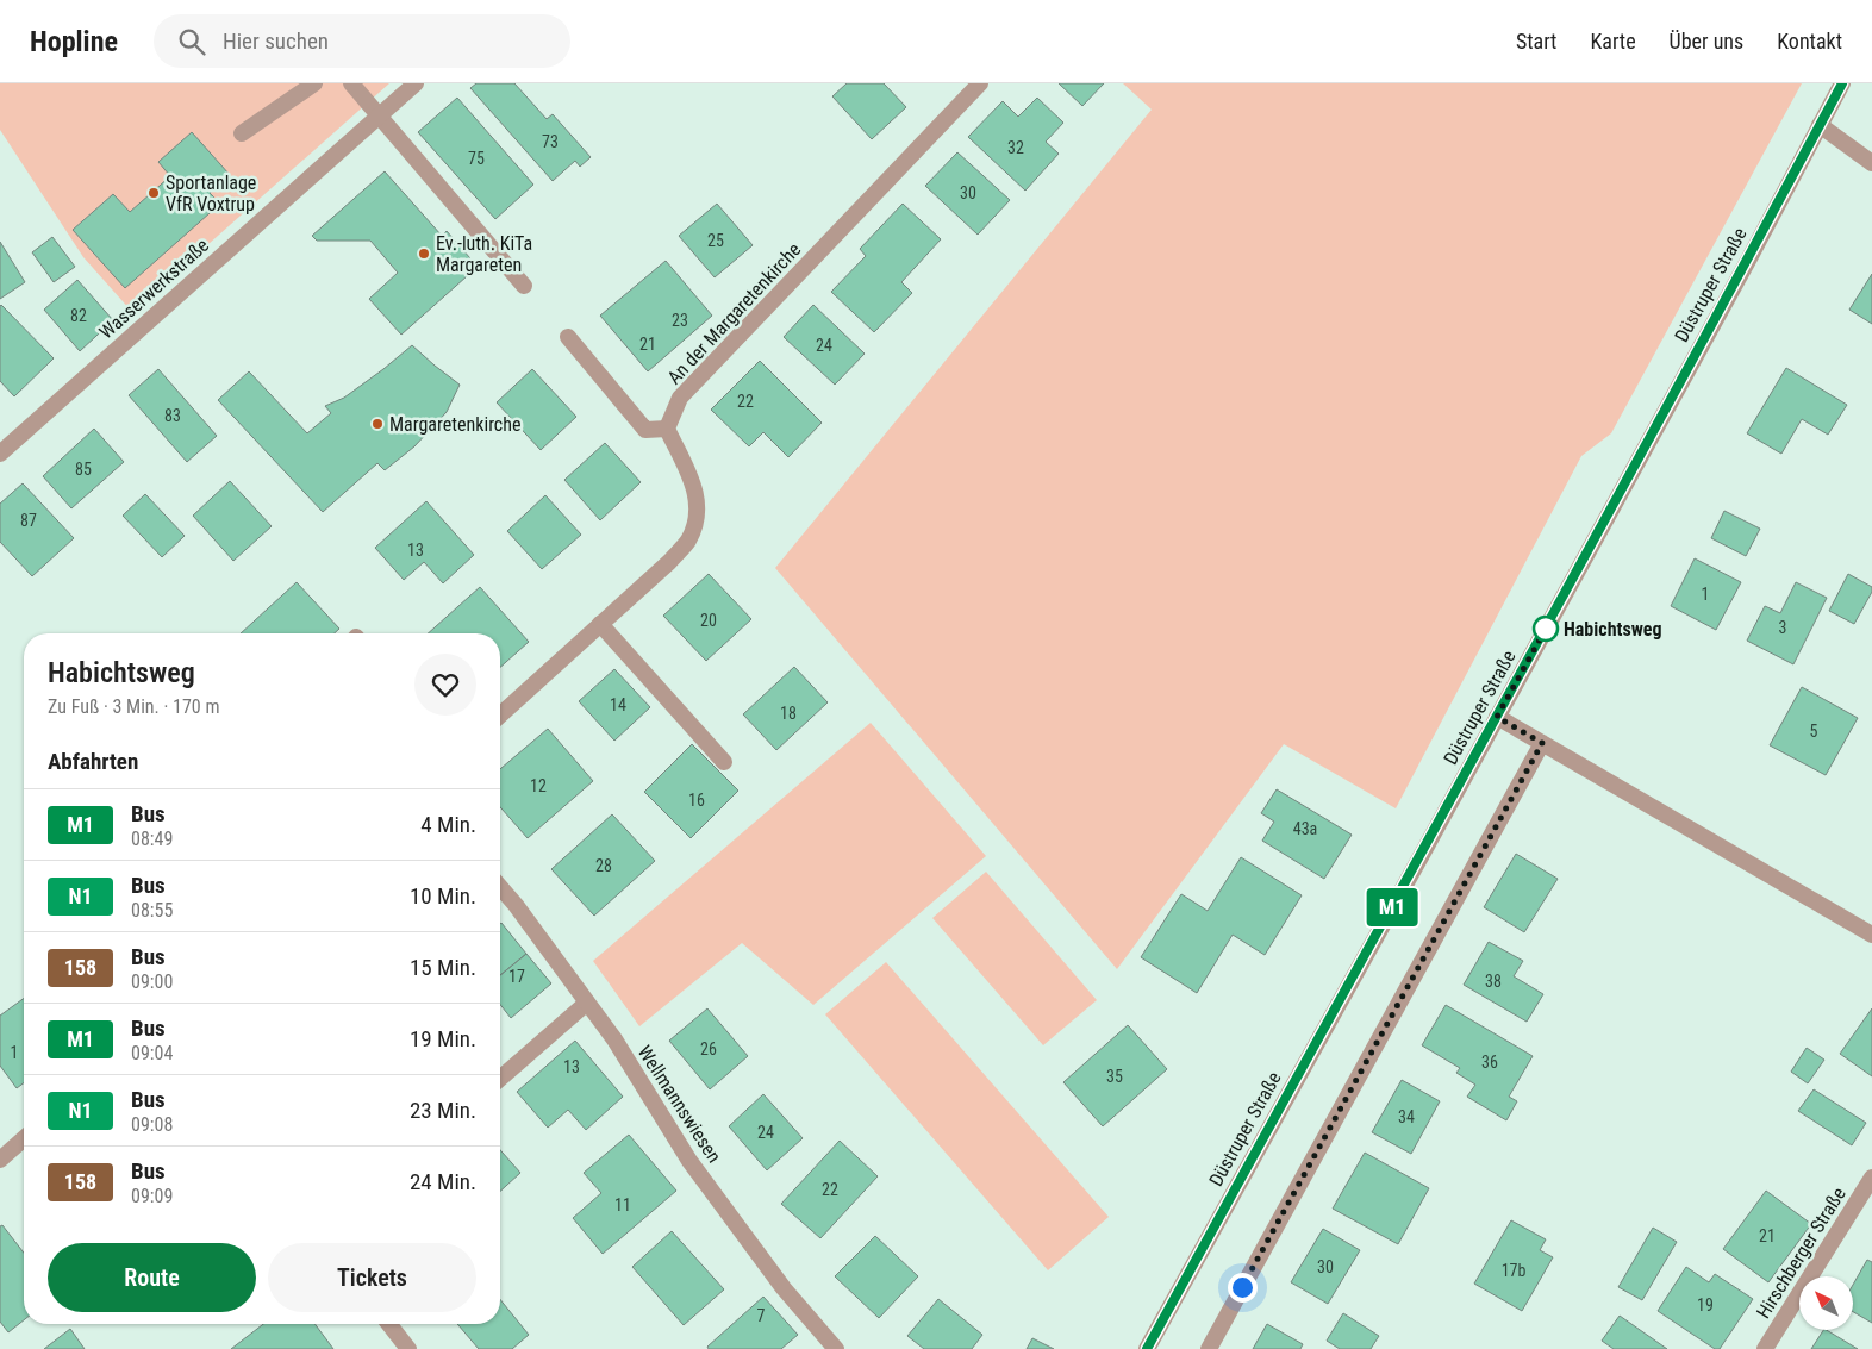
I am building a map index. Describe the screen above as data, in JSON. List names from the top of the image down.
{
  "streets": {
    "street": [
      "Düstruper Straße",
      "Wasserwerkstraße",
      "An der Margaretenkirche",
      "Wellmannswiesen",
      "Hirschberger Straße"
    ]
  },
  "places": [
    "Sportanlage VfR Voxtrup",
    "Ev.-luth. KiTa Margareten",
    "Margaretenkirche",
    "Habichtsweg"
  ],
  "lines": ["bus line M1"],
  "house_numbers": [
    "73",
    "32",
    "75",
    "30",
    "25",
    "82",
    "23",
    "21",
    "24",
    "22",
    "83",
    "85",
    "87",
    "13",
    "1",
    "20",
    "3",
    "14",
    "18",
    "5",
    "12",
    "16",
    "43a",
    "28",
    "17",
    "38",
    "26",
    "1",
    "36",
    "13",
    "35",
    "34",
    "24",
    "22",
    "11",
    "21",
    "30",
    "17b",
    "19",
    "7"
  ],
  "north": "top left",
  "page": {
    "header": "Hopline",
    "search": "Hier suchen",
    "nav": [
      "Start",
      "Karte",
      "Über uns",
      "Kontakt"
    ],
    "on_map": "M1",
    "heading": [
      ["Habichtsweg", "Zu Fuß · 3 Min. · 170 m"],
      "Abfahrten"
    ],
    "list": [
      {
        "mark": "M1",
        "name": "Bus",
        "note": "08:49",
        "value": "4 Min."
      },
      {
        "mark": "N1",
        "name": "Bus",
        "note": "08:55",
        "value": "10 Min."
      },
      {
        "mark": "158",
        "name": "Bus",
        "note": "09:00",
        "value": "15 Min."
      },
      {
        "mark": "M1",
        "name": "Bus",
        "note": "09:04",
        "value": "19 Min."
      },
      {
        "mark": "N1",
        "name": "Bus",
        "note": "09:08",
        "value": "23 Min."
      },
      {
        "mark": "158",
        "name": "Bus",
        "note": "09:09",
        "value": "24 Min."
      }
    ],
    "buttons": ["Route", "Tickets"]
  }
}
